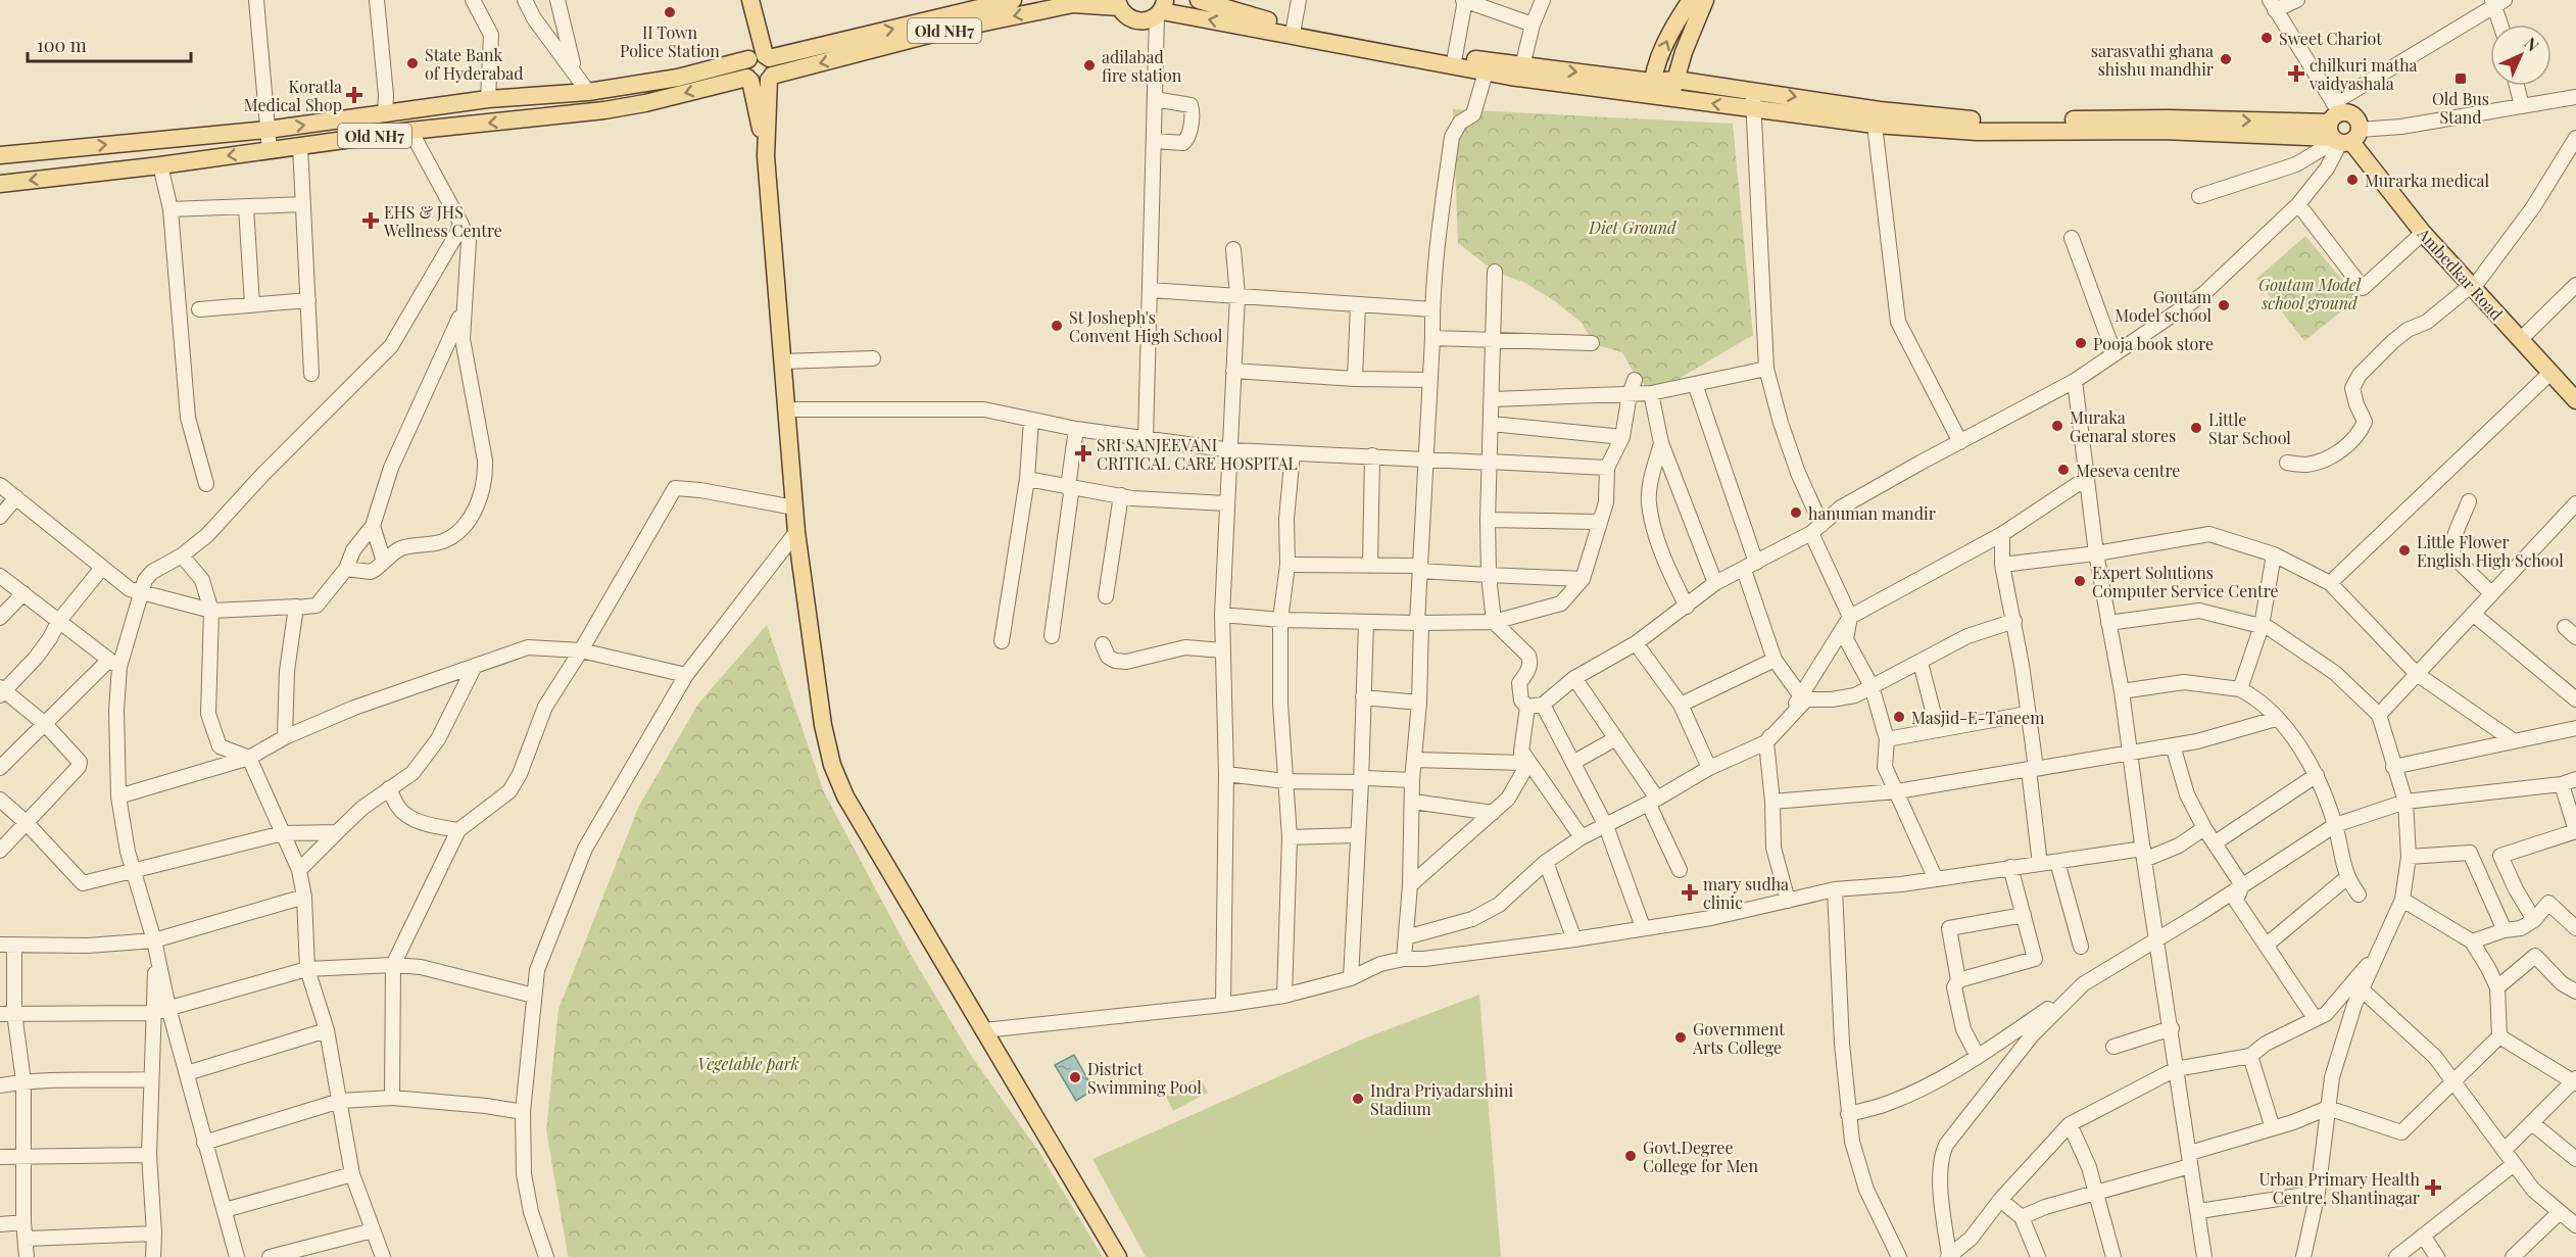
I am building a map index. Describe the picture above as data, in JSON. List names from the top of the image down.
{
  "streets": {
    "main road": ["Old NH7", "Ambedkar Road"]
  },
  "parks": ["Diet Ground", "Goutam Model school ground", "Vegetable park"],
  "places": {
    "other": [
      "II Town Police Station",
      "Sweet Chariot",
      "sarasvathi ghana shishu mandhir",
      "State Bank of Hyderabad",
      "adilabad fire station",
      "Murarka medical",
      "Goutam Model school",
      "St Josheph's Convent High School",
      "Pooja book store",
      "Muraka Genaral stores",
      "Little Star School",
      "Meseva centre",
      "hanuman mandir",
      "Little Flower English High School",
      "Expert Solutions Computer Service Centre",
      "Masjid-E-Taneem",
      "Government Arts College",
      "District Swimming Pool",
      "Indra Priyadarshini Stadium",
      "Govt.Degree College for Men"
    ],
    "health": [
      "chilkuri matha vaidyashala",
      "Koratla Medical Shop",
      "EHS & JHS Wellness Centre",
      "SRI SANJEEVANI CRITICAL CARE HOSPITAL",
      "mary sudha clinic",
      "Urban Primary Health Centre, Shantinagar"
    ],
    "transit": ["Old Bus Stand"]
  },
  "scale_bar": "100 m",
  "north": "top right"
}
